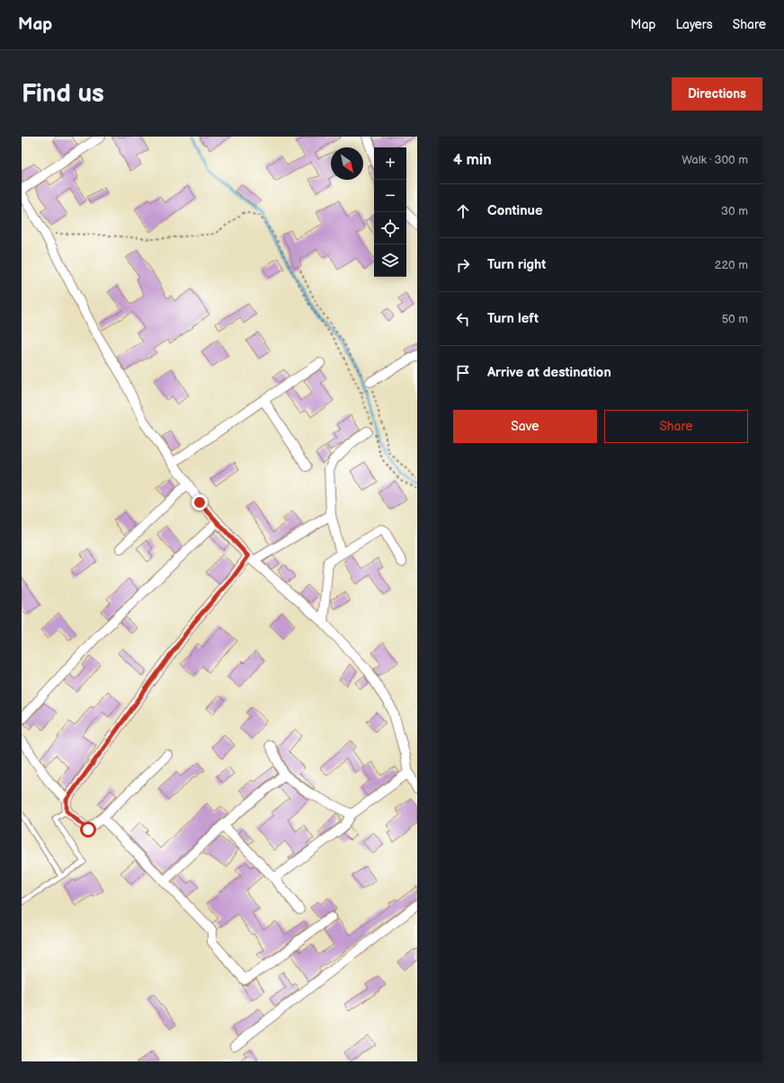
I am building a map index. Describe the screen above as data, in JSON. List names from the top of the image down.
{
  "north": "bottom right",
  "page": {
    "header": "Map",
    "nav": ["Map", "Layers", "Share"],
    "buttons": [
      "Directions",
      ["Save", "Share"]
    ],
    "title": "Find us",
    "heading": ["4 min", "Walk · 300 m"],
    "map_buttons": ["+", "−"],
    "list": [
      ["Continue", "30 m"],
      ["Turn right", "220 m"],
      ["Turn left", "50 m"],
      "Arrive at destination"
    ]
  }
}
